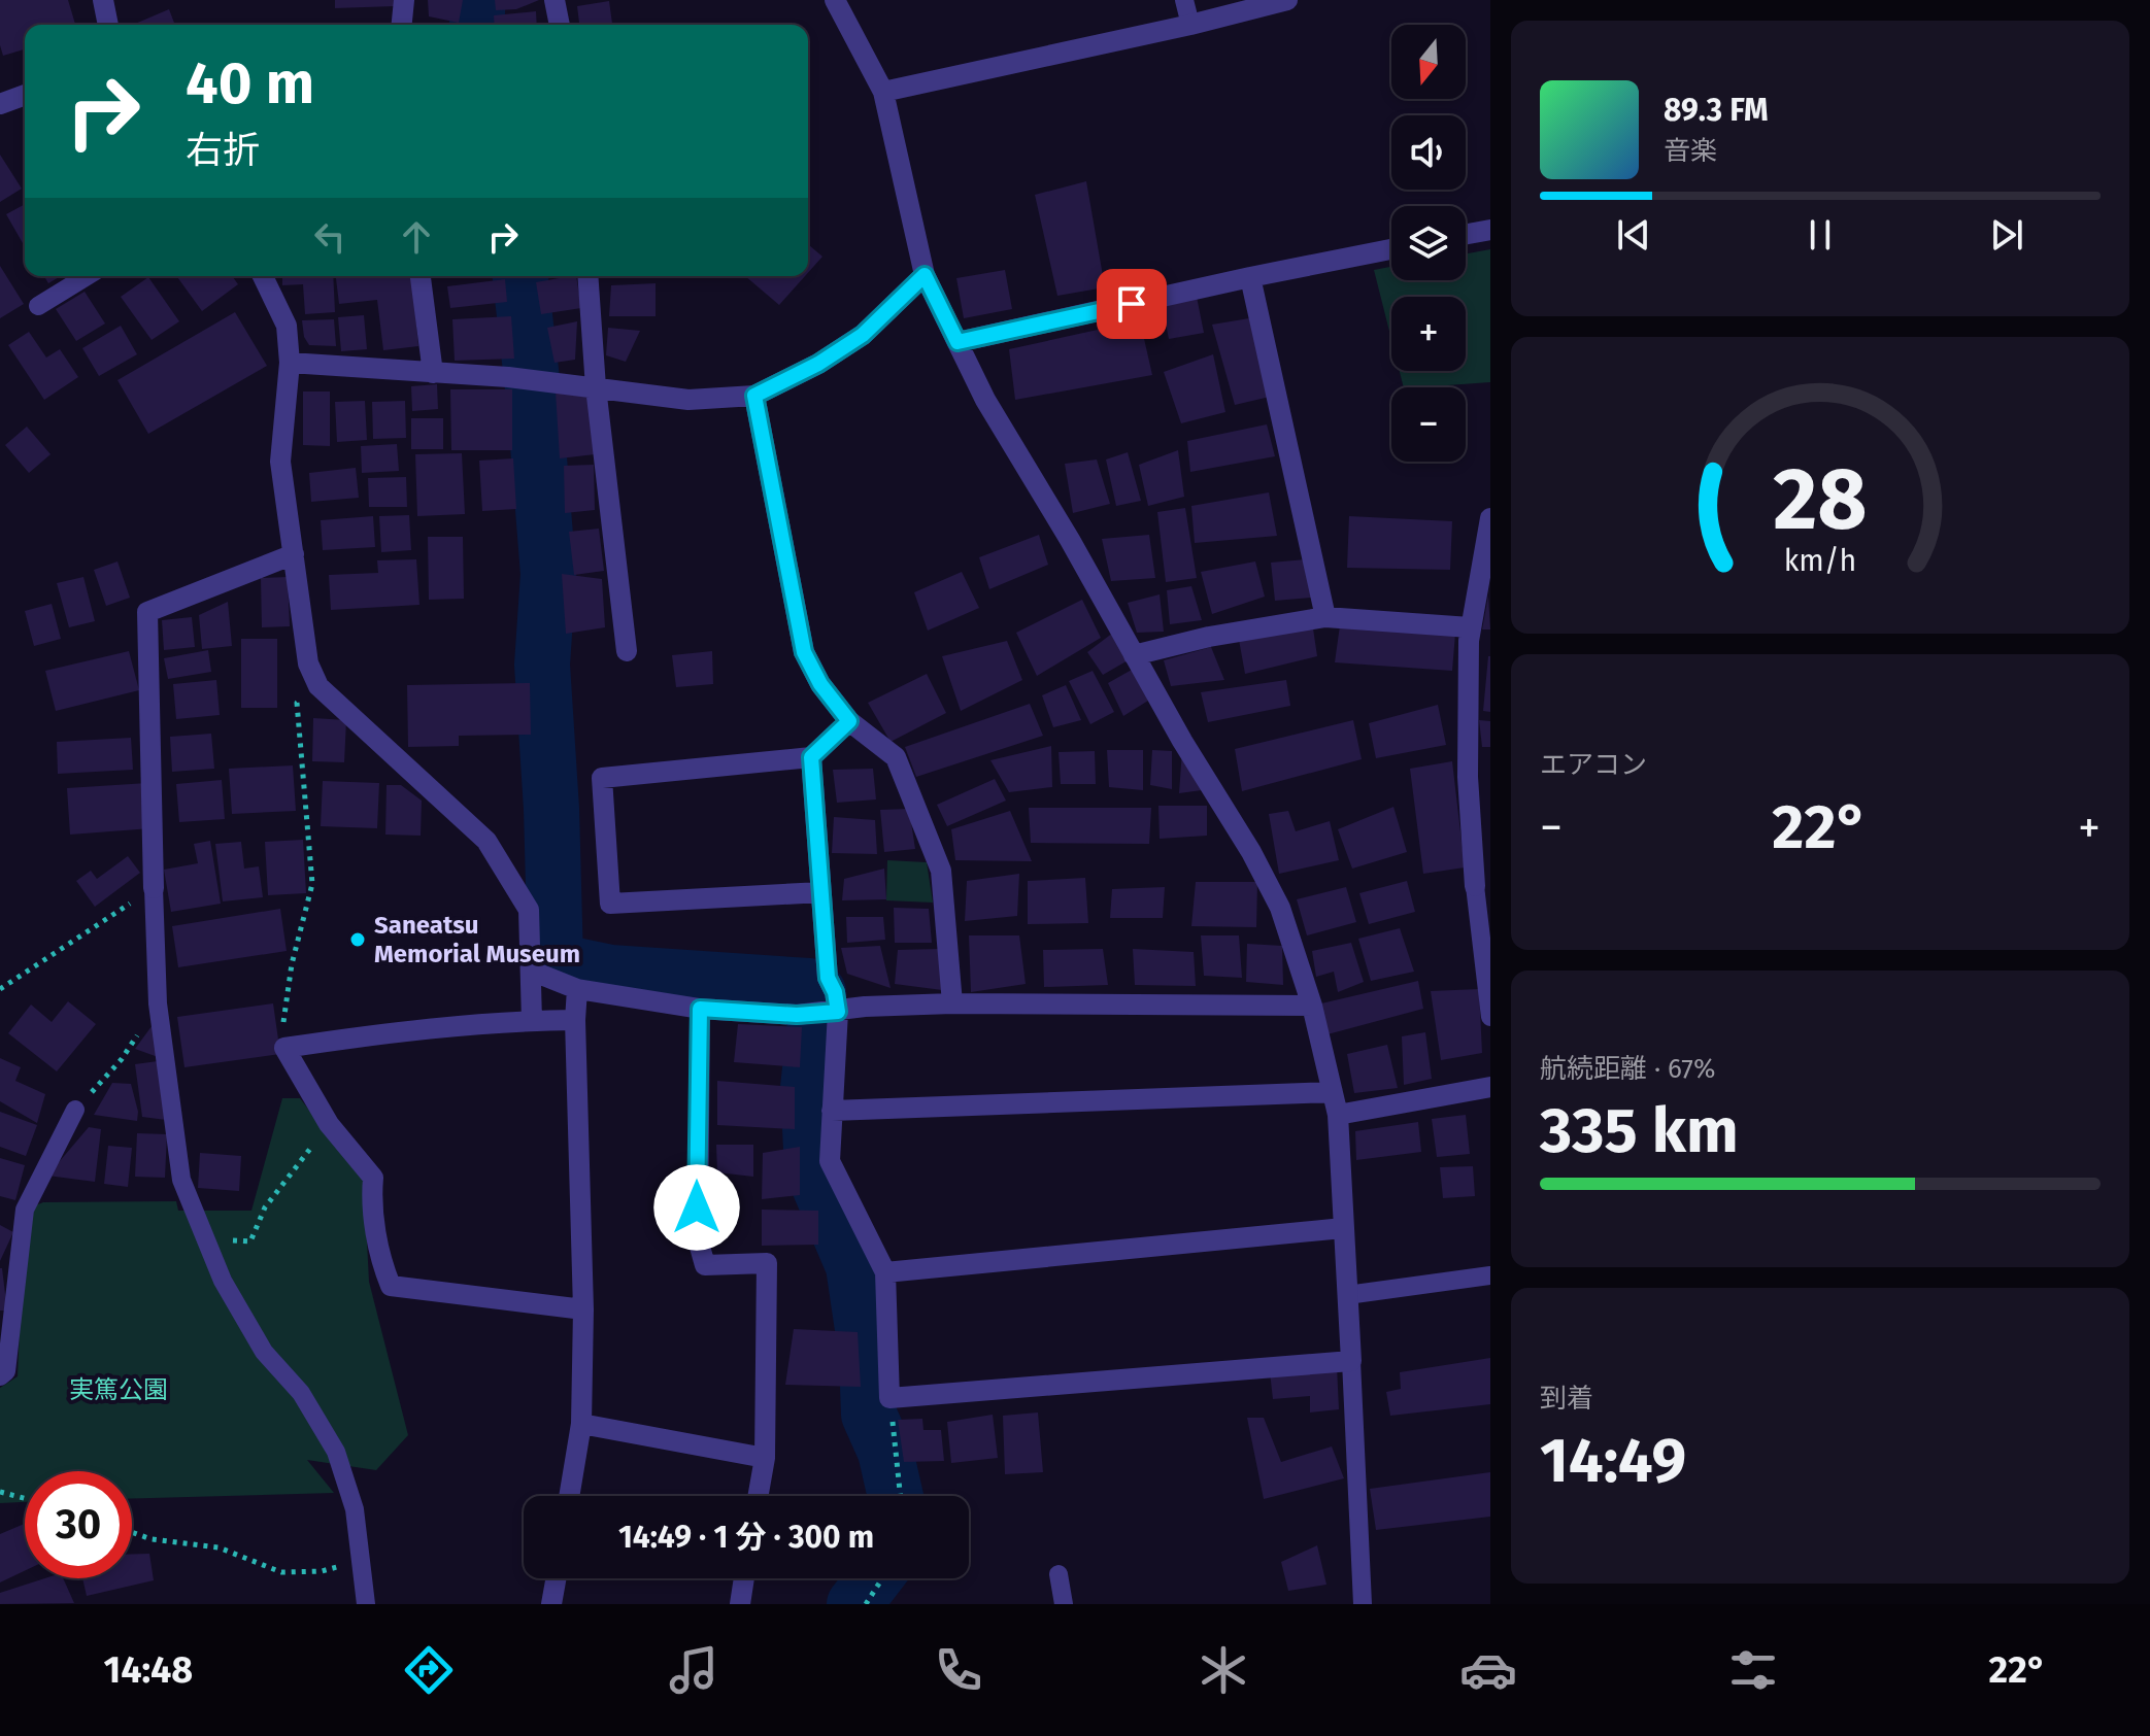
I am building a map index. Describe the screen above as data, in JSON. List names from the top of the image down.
{
  "parks": ["実篤公園"],
  "places": ["Saneatsu Memorial Museum"],
  "north": "bottom",
  "page": {
    "map_buttons": ["+", "−"],
    "turn": ["40 m", "右折"],
    "song": ["89.3 FM", "音楽"],
    "tile": [
      "エアコン",
      ["航続距離 · 67%", "335 km"],
      ["到着", "14:49"]
    ],
    "heat": ["−", "22°", "+"],
    "limit": "30",
    "trip": "14:49 · 1 分 · 300 m",
    "tabs": ["14:48", "22°"],
    "gauge": ["28", "km/h"]
  }
}
